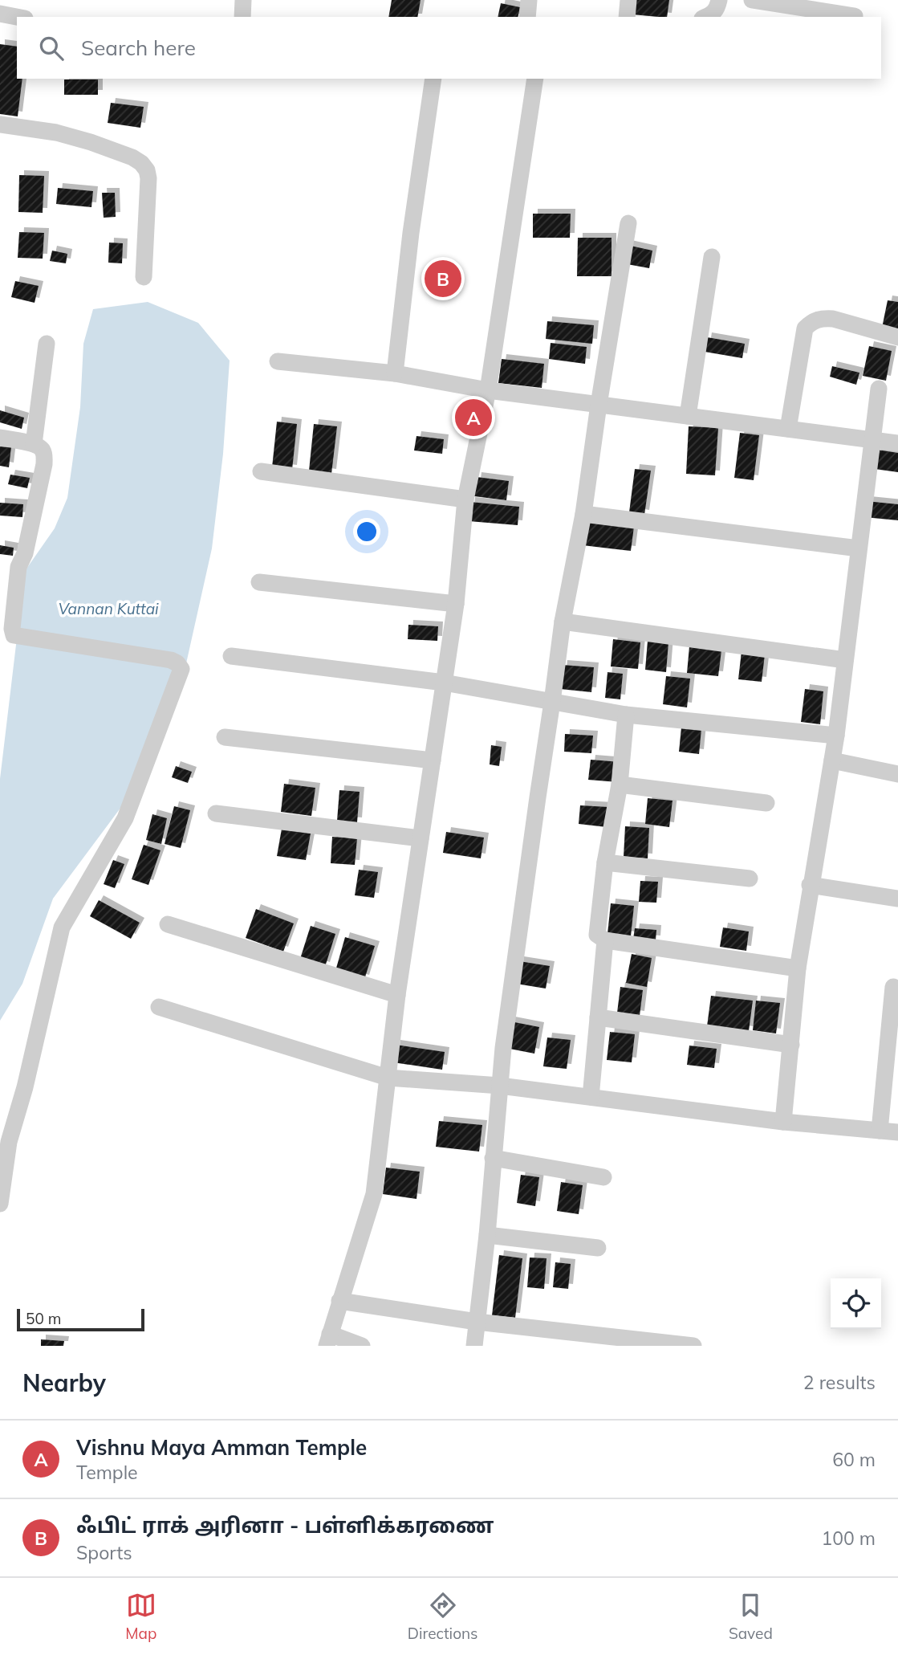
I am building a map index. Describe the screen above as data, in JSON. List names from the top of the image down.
{
  "water": ["Vannan Kuttai"],
  "scale_bar": "50 m",
  "page": {
    "search": "Search here",
    "pins": ["B", "A"],
    "scale": "50 m",
    "heading": ["Nearby", "2 results"],
    "list": [
      {
        "mark": "A",
        "name": "Vishnu Maya Amman Temple",
        "note": "Temple",
        "value": "60 m"
      },
      {
        "mark": "B",
        "name": "ஃபிட் ராக் அரினா - பள்ளிக்கரணை",
        "note": "Sports",
        "value": "100 m"
      }
    ],
    "nav": ["Map", "Directions", "Saved"]
  }
}
